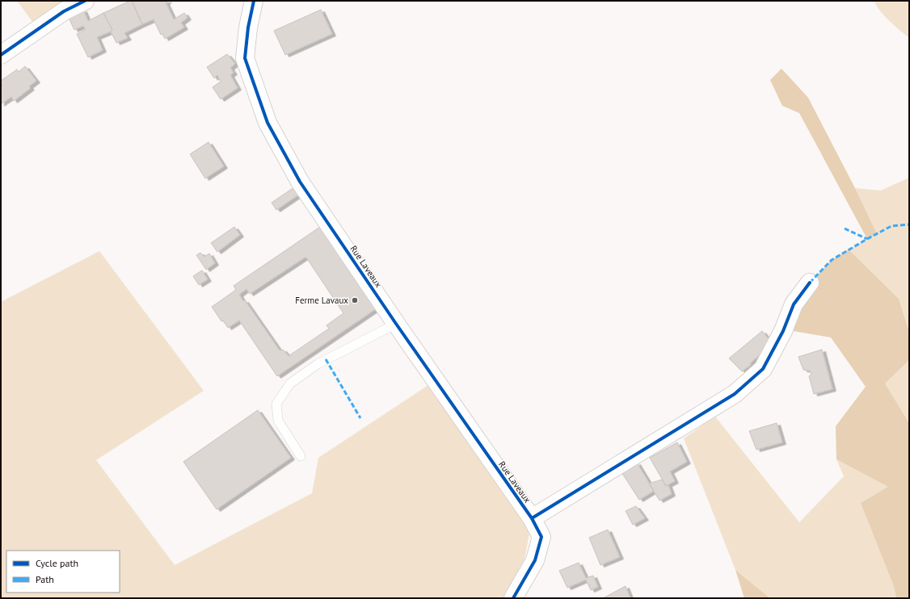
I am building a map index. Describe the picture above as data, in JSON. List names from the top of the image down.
{
  "streets": {
    "street": ["Rue Laveaux"]
  },
  "places": ["Ferme Lavaux"],
  "legend": ["Cycle path", "Path"]
}
